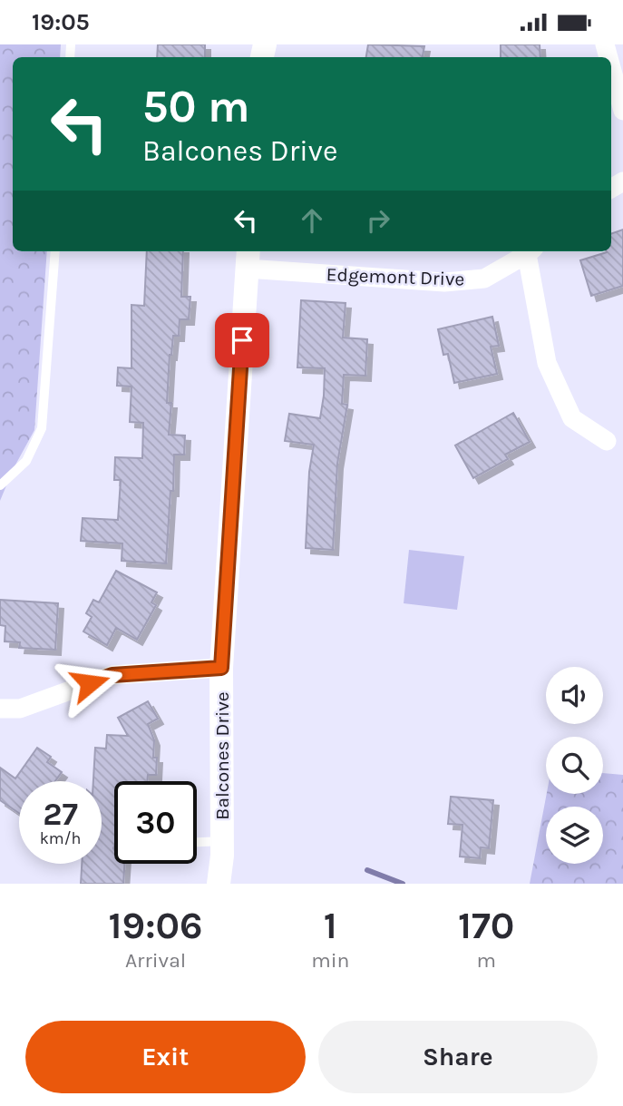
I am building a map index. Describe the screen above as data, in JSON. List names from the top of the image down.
{
  "streets": {
    "street": ["Edgemont Drive", "Balcones Drive"]
  },
  "crossings": [
    ["Edgemont Drive", "Balcones Drive"]
  ],
  "page": {
    "status": "19:05",
    "turn": ["50 m", "Balcones Drive"],
    "speed": "27 km/h",
    "limit": "30",
    "eta": [
      "19:06",
      "Arrival",
      "1",
      "min",
      "170",
      "m"
    ],
    "buttons": ["Exit", "Share"]
  }
}
